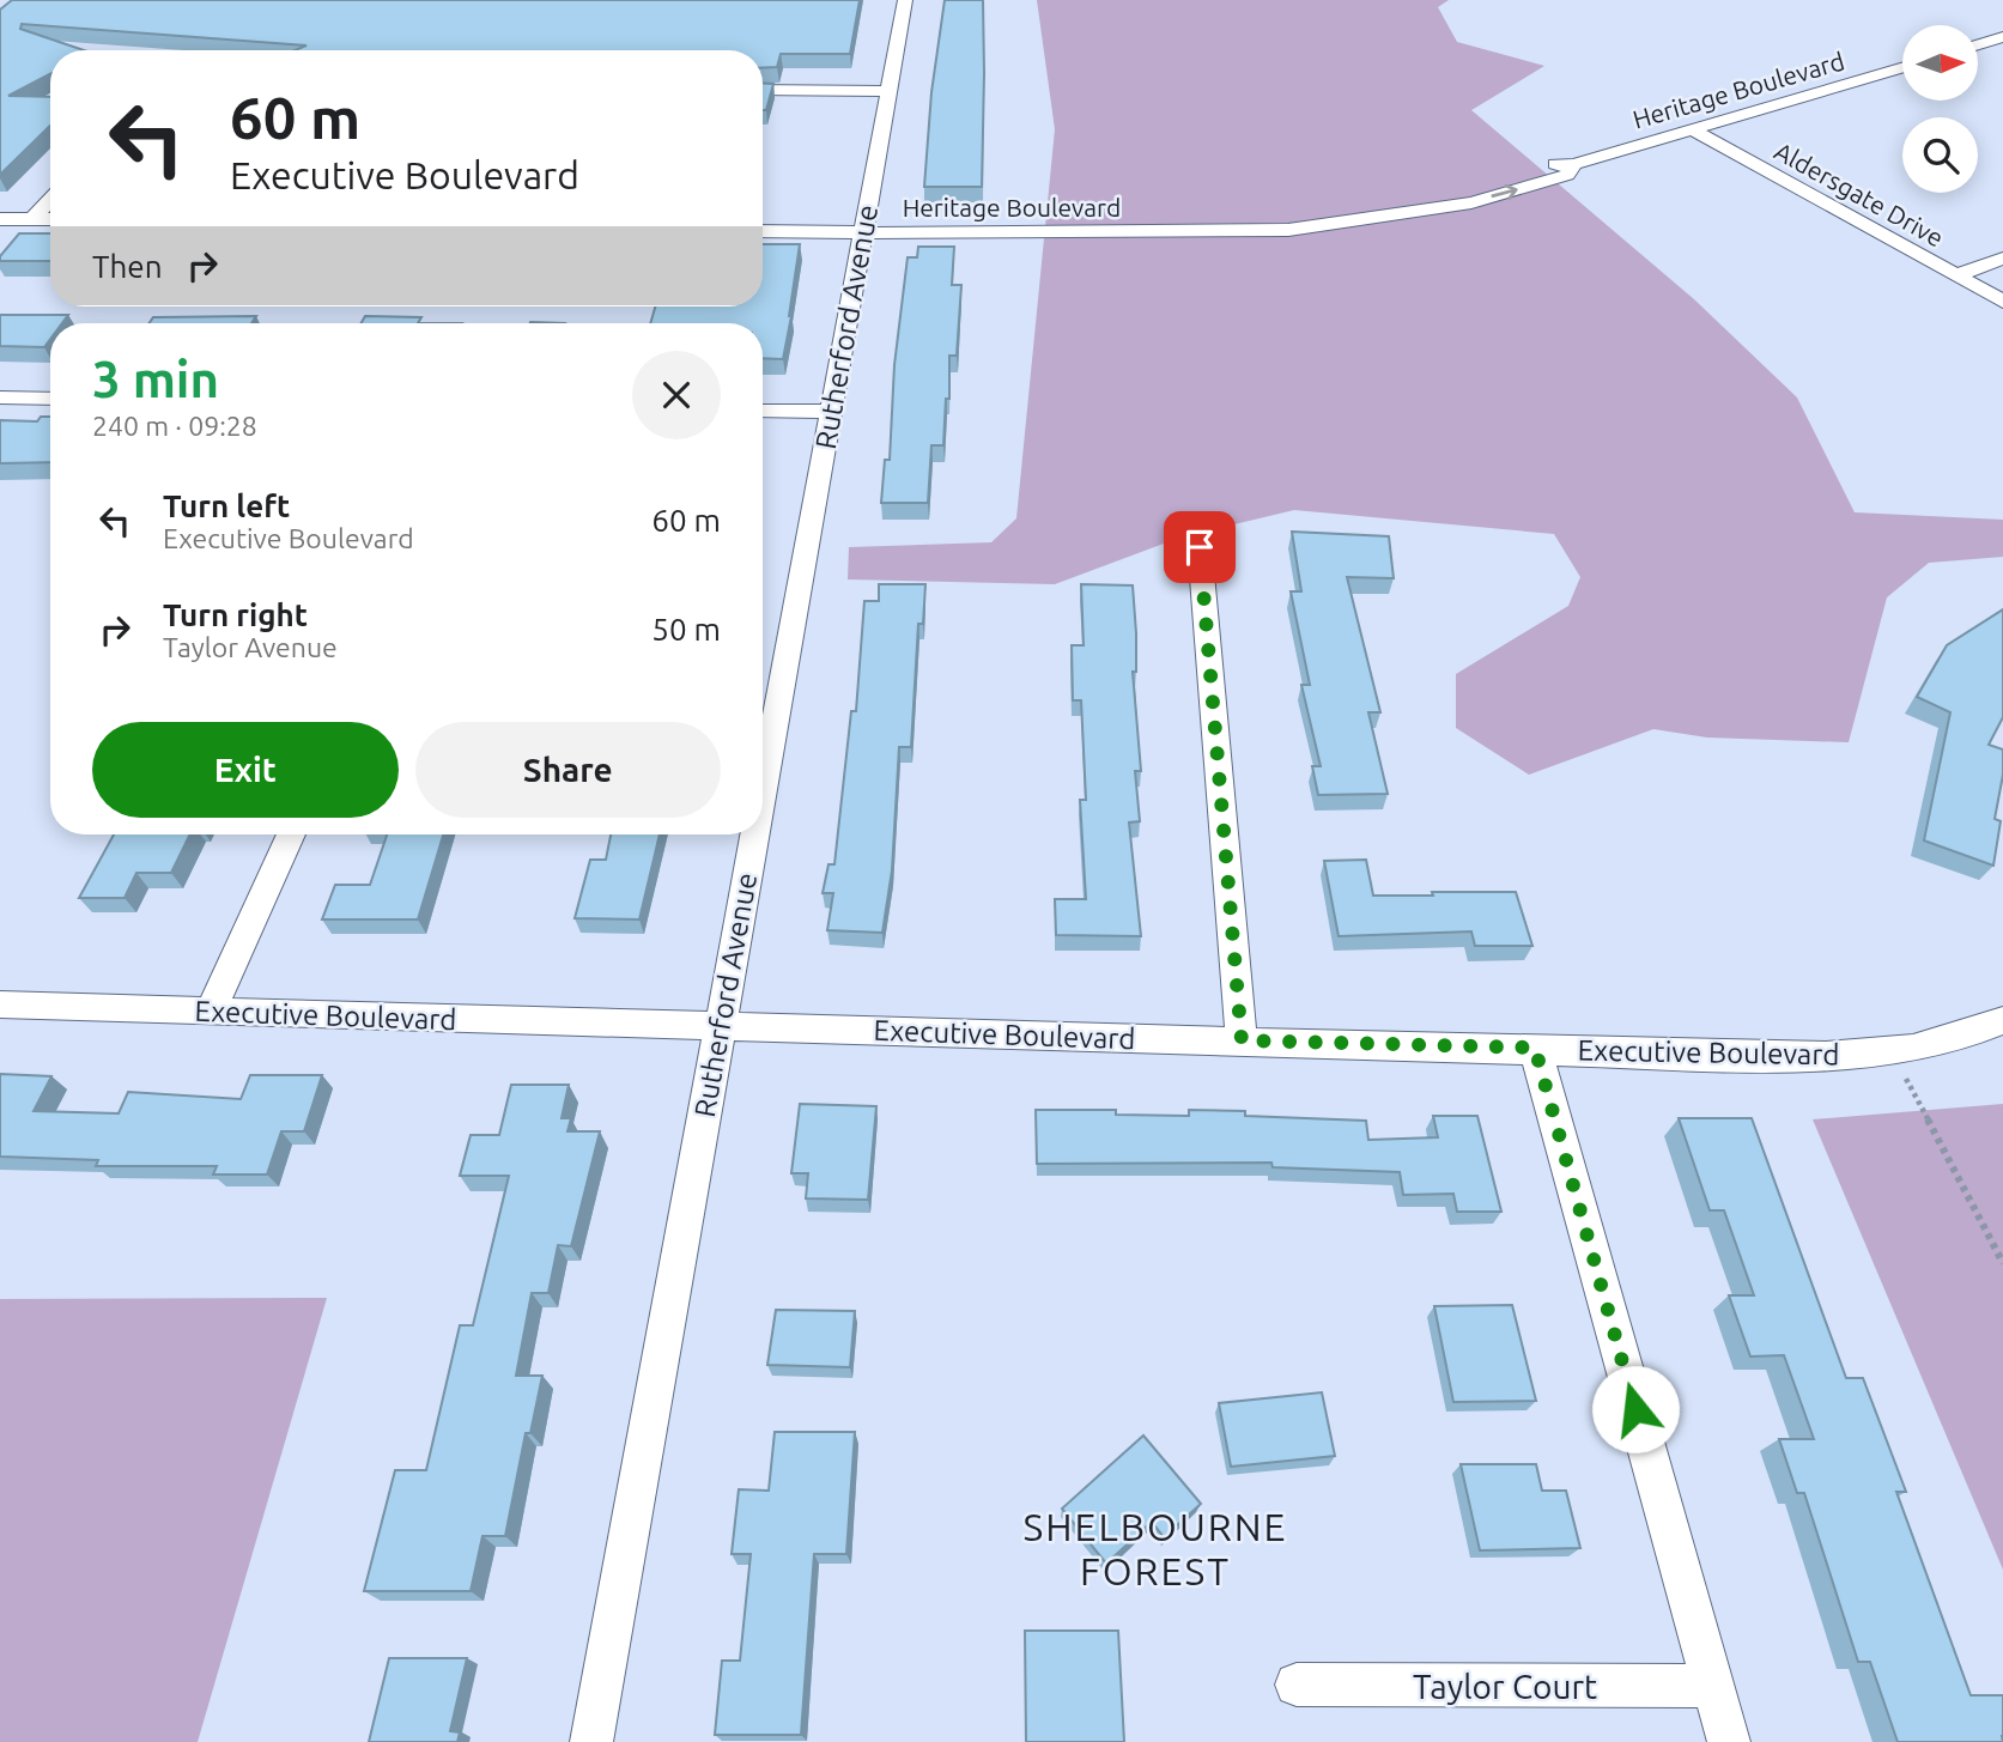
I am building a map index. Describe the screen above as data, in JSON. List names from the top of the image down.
{
  "streets": {
    "street": [
      "Heritage Boulevard",
      "Aldersgate Drive",
      "Rutherford Avenue",
      "Executive Boulevard",
      "Taylor Court"
    ]
  },
  "crossings": [
    ["Heritage Boulevard", "Aldersgate Drive"],
    ["Heritage Boulevard", "Rutherford Avenue"],
    ["Rutherford Avenue", "Executive Boulevard"]
  ],
  "districts": ["SHELBOURNE FOREST"],
  "north": "right",
  "page": {
    "turn": ["60 m", "Executive Boulevard"],
    "then": "Then",
    "heading": ["3 min", "240 m · 09:28"],
    "list": [
      {
        "name": "Turn left",
        "note": "Executive Boulevard",
        "value": "60 m"
      },
      {
        "name": "Turn right",
        "note": "Taylor Avenue",
        "value": "50 m"
      }
    ],
    "buttons": ["Exit", "Share"]
  }
}
